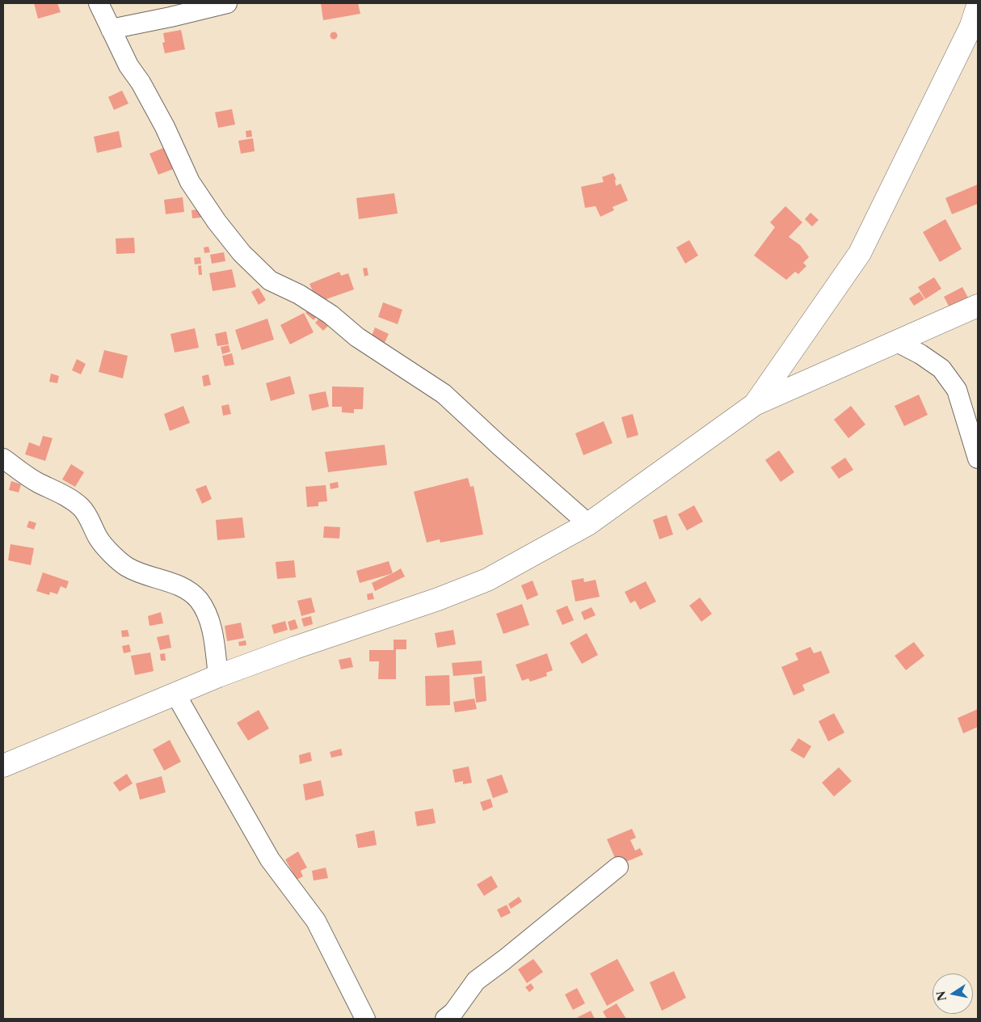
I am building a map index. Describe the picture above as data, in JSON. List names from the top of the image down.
{
  "north": "left"
}
